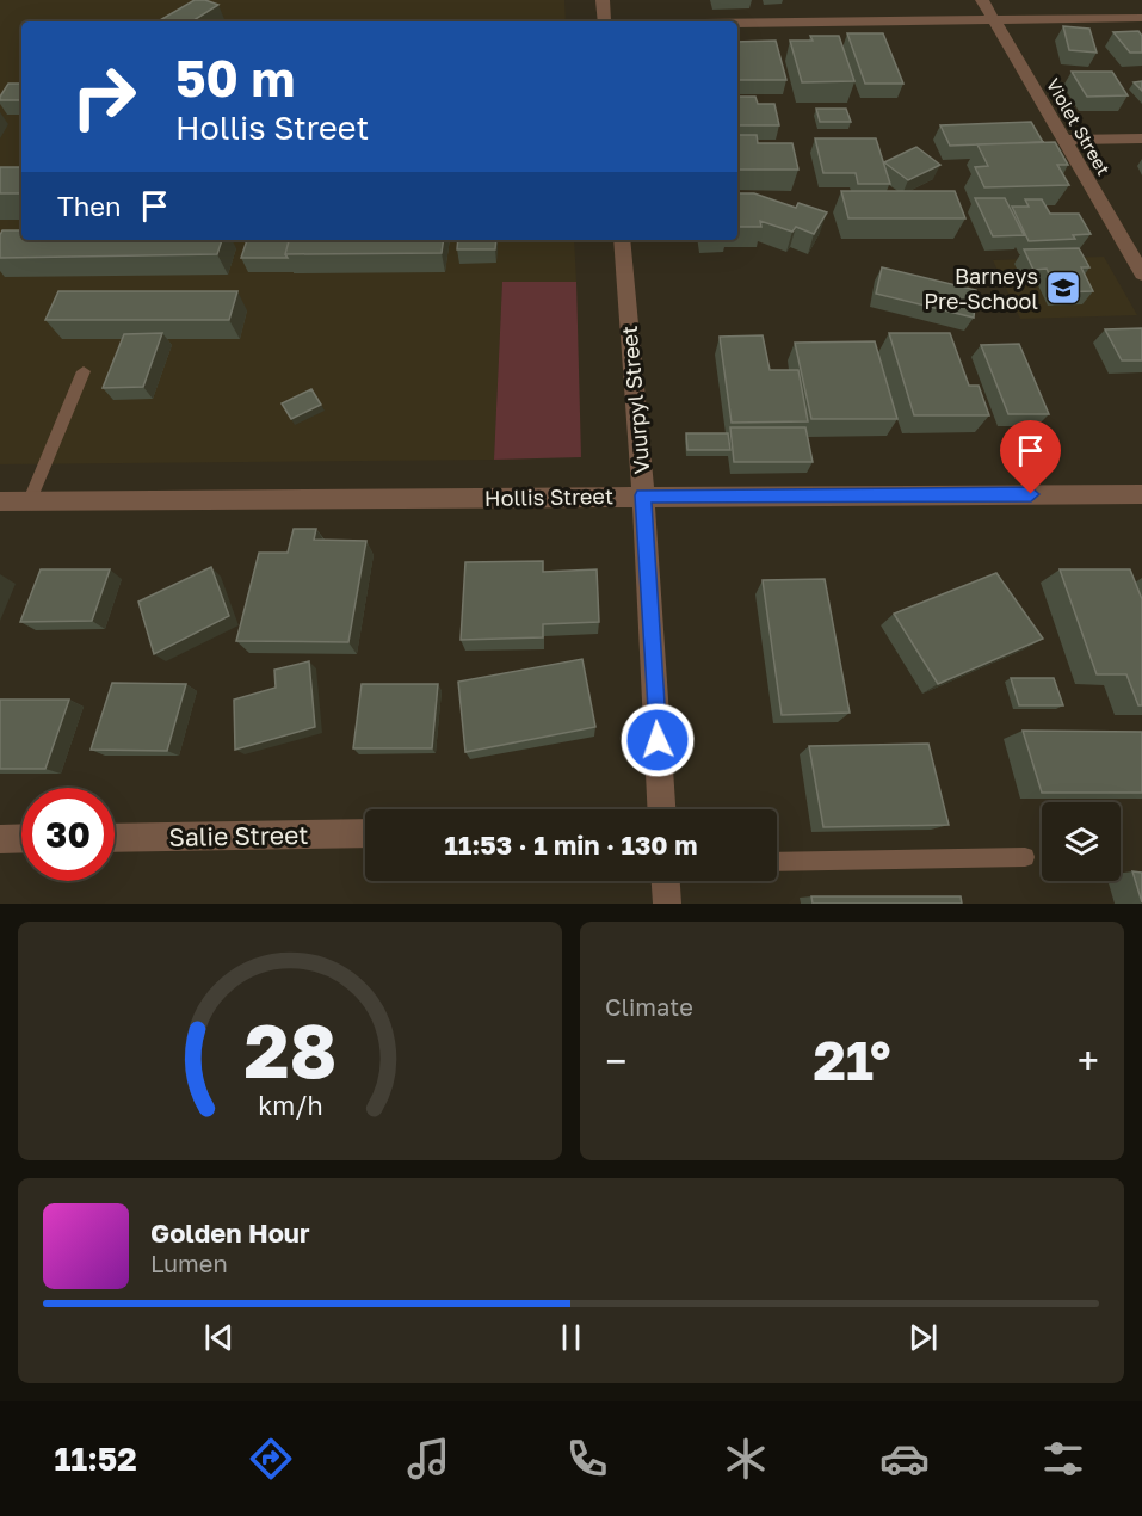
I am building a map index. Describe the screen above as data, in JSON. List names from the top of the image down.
{
  "streets": {
    "street": [
      "Violet Street",
      "Vuurpyl Street",
      "Hollis Street",
      "Salie Street"
    ]
  },
  "crossings": [
    ["Vuurpyl Street", "Hollis Street"]
  ],
  "places": {
    "school or university": ["Barneys Pre-School"]
  },
  "page": {
    "turn": ["50 m", "Hollis Street"],
    "then": "Then",
    "limit": "30",
    "trip": "11:53 · 1 min · 130 m",
    "tile": "Climate",
    "heat": ["−", "21°", "+"],
    "song": ["Golden Hour", "Lumen"],
    "tabs": "11:52",
    "gauge": ["28", "km/h"]
  }
}
